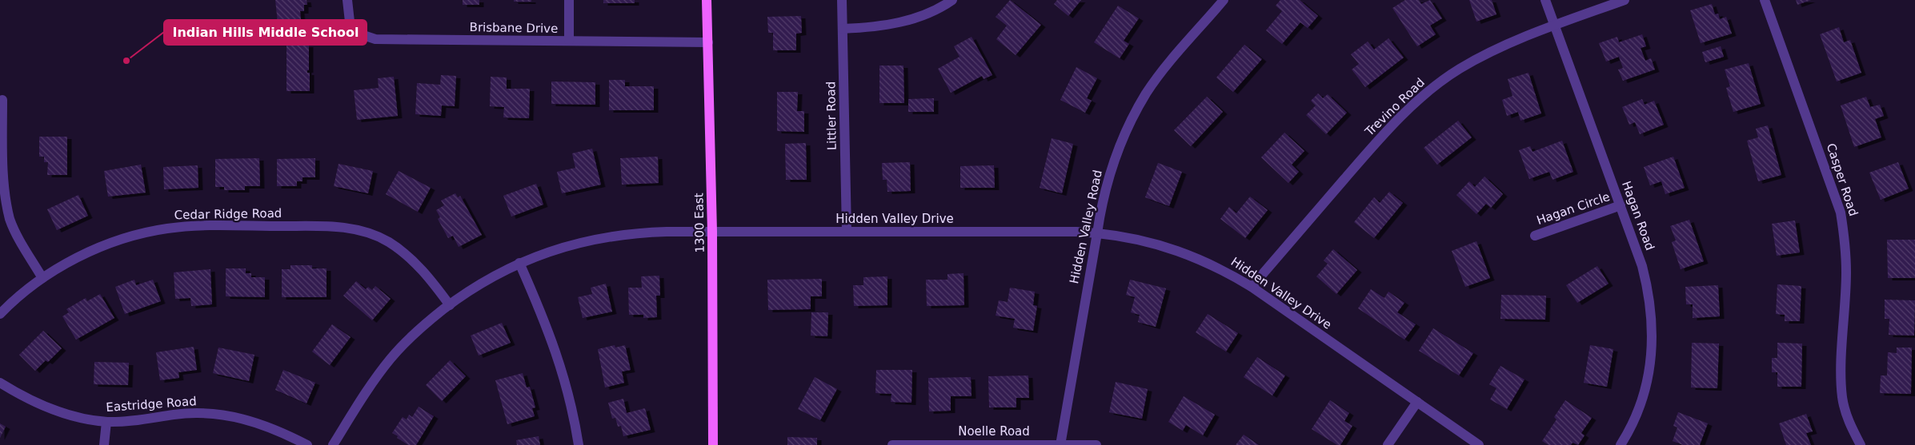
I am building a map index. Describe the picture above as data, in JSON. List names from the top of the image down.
{
  "streets": {
    "main road": ["1300 East"],
    "street": [
      "Brisbane Drive",
      "Trevino Road",
      "Littler Road",
      "Casper Road",
      "Hagan Circle",
      "Cedar Ridge Road",
      "Hagan Road",
      "Hidden Valley Drive",
      "Hidden Valley Road",
      "Eastridge Road",
      "Noelle Road"
    ]
  },
  "crossings": [
    ["Brisbane Drive", "1300 East"],
    ["Trevino Road", "Hagan Road"],
    ["Trevino Road", "Hidden Valley Drive"],
    ["Littler Road", "Hidden Valley Drive"],
    ["Hagan Circle", "Hagan Road"],
    ["Cedar Ridge Road", "Hidden Valley Drive"],
    ["Hidden Valley Drive", "1300 East"],
    ["Hidden Valley Drive", "Hidden Valley Road"],
    ["Hidden Valley Road", "Noelle Road"]
  ],
  "places": ["Indian Hills Middle School"]
}
